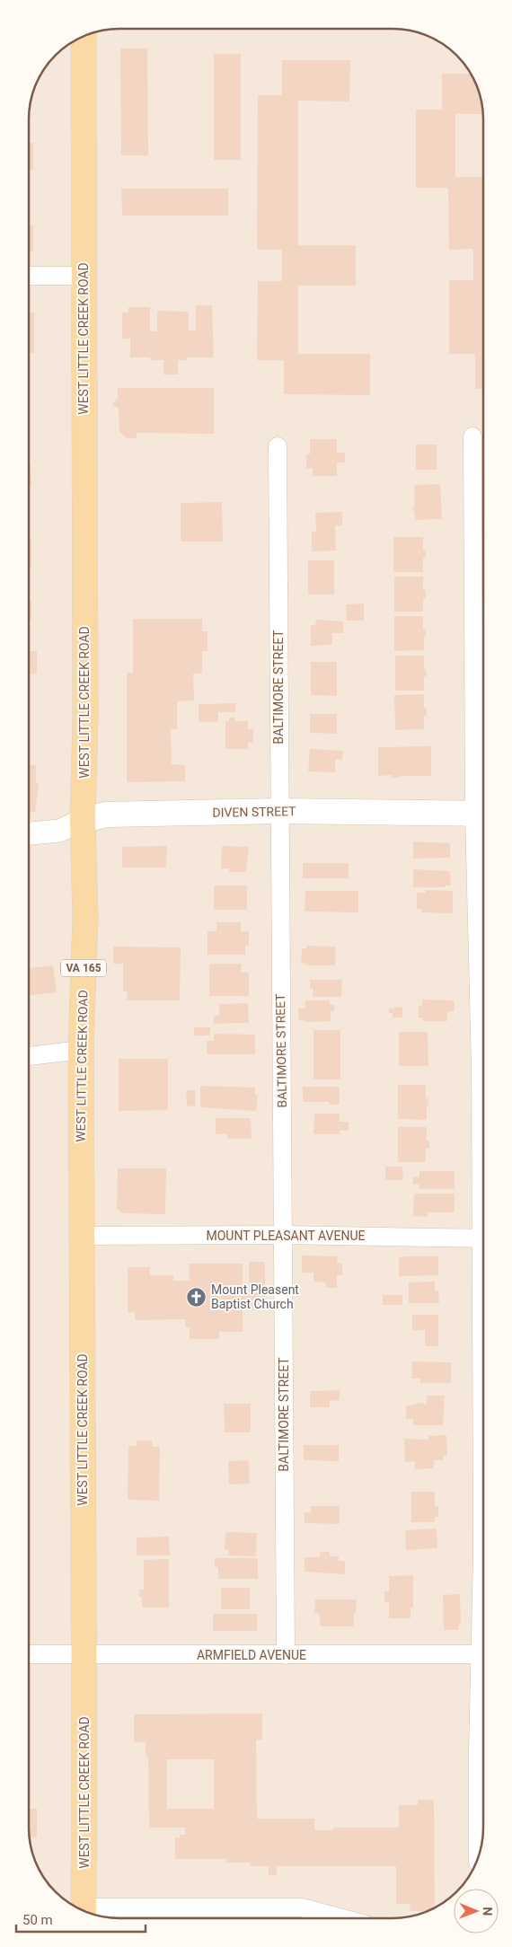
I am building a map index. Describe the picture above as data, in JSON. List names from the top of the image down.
{
  "streets": {
    "main road": ["WEST LITTLE CREEK ROAD", "DIVEN STREET", "VA 165"],
    "street": ["BALTIMORE STREET", "MOUNT PLEASANT AVENUE", "ARMFIELD AVENUE"]
  },
  "crossings": [
    ["WEST LITTLE CREEK ROAD", "DIVEN STREET"],
    ["WEST LITTLE CREEK ROAD", "MOUNT PLEASANT AVENUE"],
    ["WEST LITTLE CREEK ROAD", "ARMFIELD AVENUE"],
    ["BALTIMORE STREET", "DIVEN STREET"],
    ["BALTIMORE STREET", "MOUNT PLEASANT AVENUE"],
    ["BALTIMORE STREET", "ARMFIELD AVENUE"]
  ],
  "places": {
    "church": ["Mount Pleasent Baptist Church"]
  },
  "scale_bar": "50 m",
  "north": "right"
}
